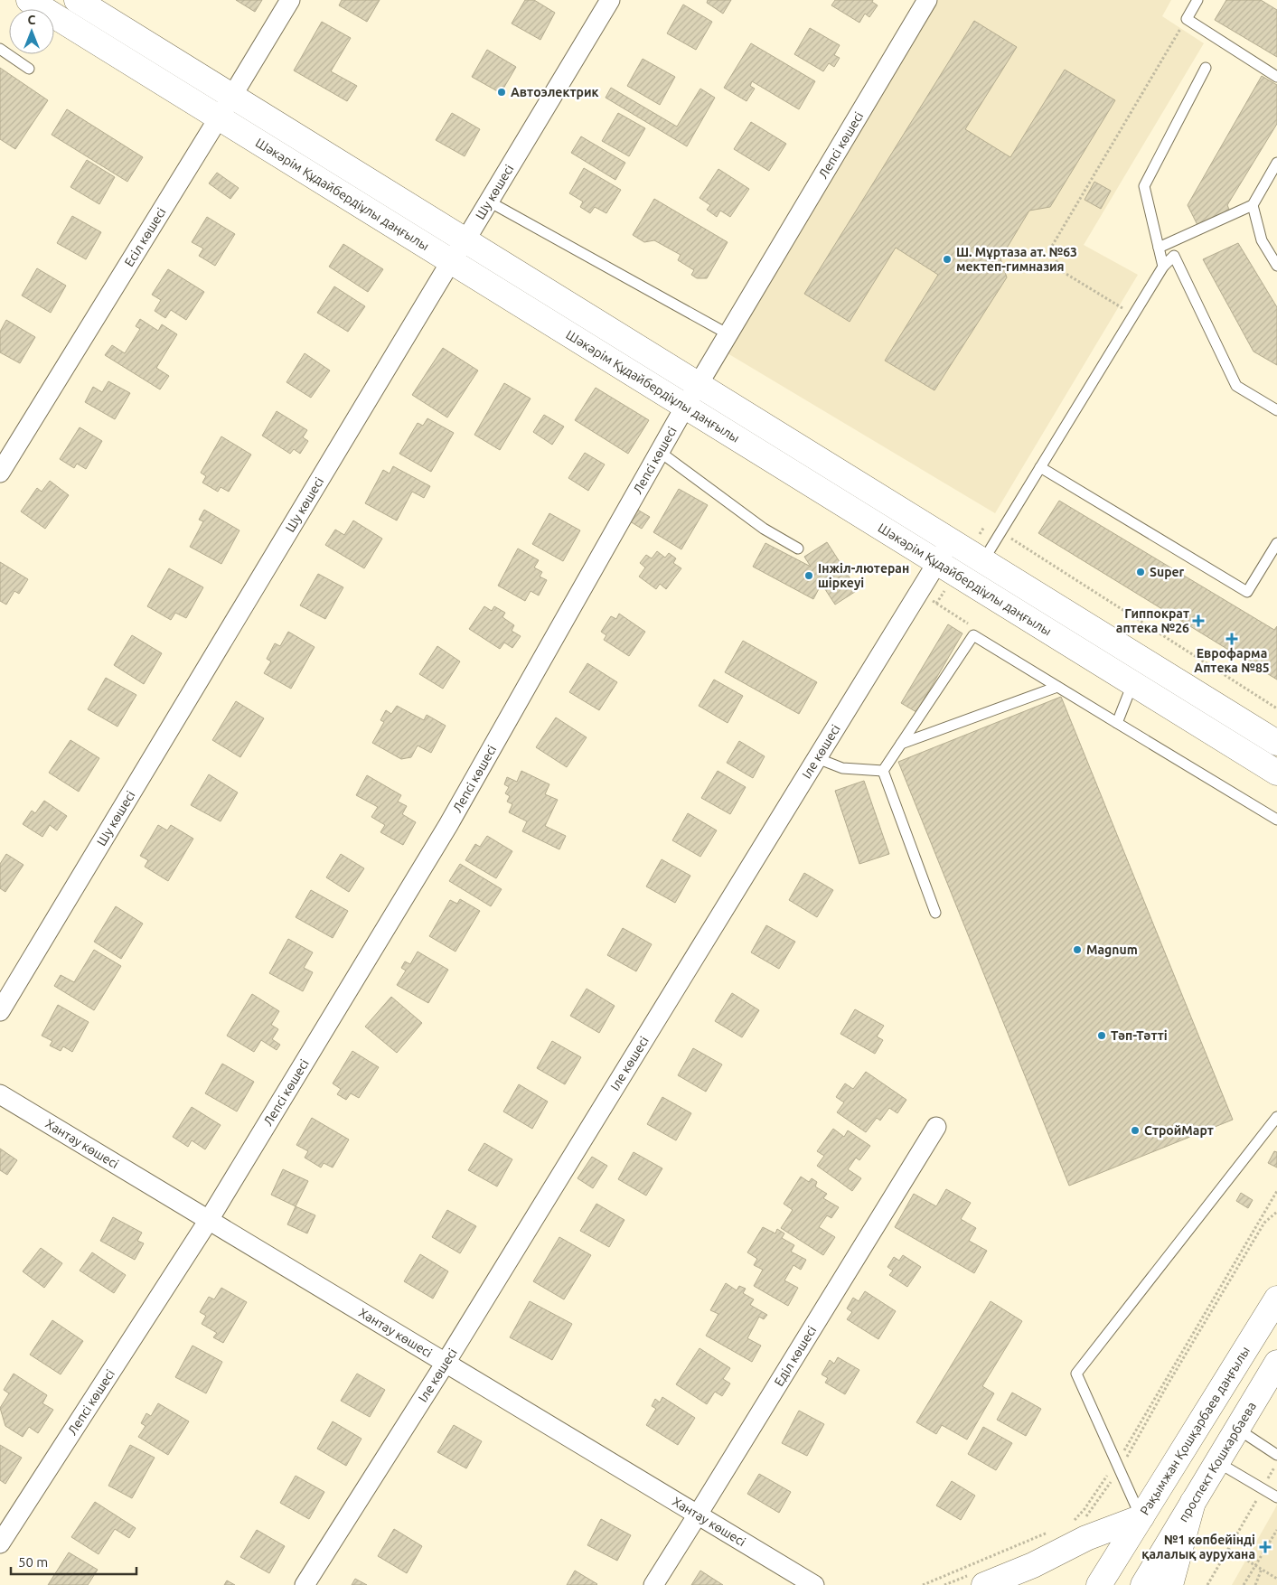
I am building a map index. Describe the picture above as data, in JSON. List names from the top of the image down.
{
  "streets": {
    "main road": ["Шәкәрім Құдайбердіұлы даңғылы", "Рақымжан Қошқарбаев даңғылы", "проспект Кошкарбаева"],
    "street": [
      "Лепсі көшесі",
      "Шу көшесі",
      "Есіл көшесі",
      "Іле көшесі",
      "Хантау көшесі",
      "Еділ көшесі"
    ]
  },
  "crossings": [
    ["Лепсі көшесі", "Шәкәрім Құдайбердіұлы даңғылы"],
    ["Лепсі көшесі", "Хантау көшесі"],
    ["Шу көшесі", "Шәкәрім Құдайбердіұлы даңғылы"],
    ["Шәкәрім Құдайбердіұлы даңғылы", "Есіл көшесі"],
    ["Шәкәрім Құдайбердіұлы даңғылы", "Іле көшесі"],
    ["Іле көшесі", "Хантау көшесі"],
    ["Хантау көшесі", "Еділ көшесі"]
  ],
  "places": {
    "other": [
      "Автоэлектрик",
      "Ш. Мұртаза ат. №63 мектеп-гимназия",
      "Super",
      "Інжіл-лютеран шіркеуі",
      "Magnum",
      "Тәп-Тәтті",
      "СтройМарт"
    ],
    "health": ["Гиппократ аптека №26", "Еврофарма Аптека №85", "№1 көпбейінді қалалық аурухана"]
  },
  "scale_bar": "50 m",
  "north": "top"
}
